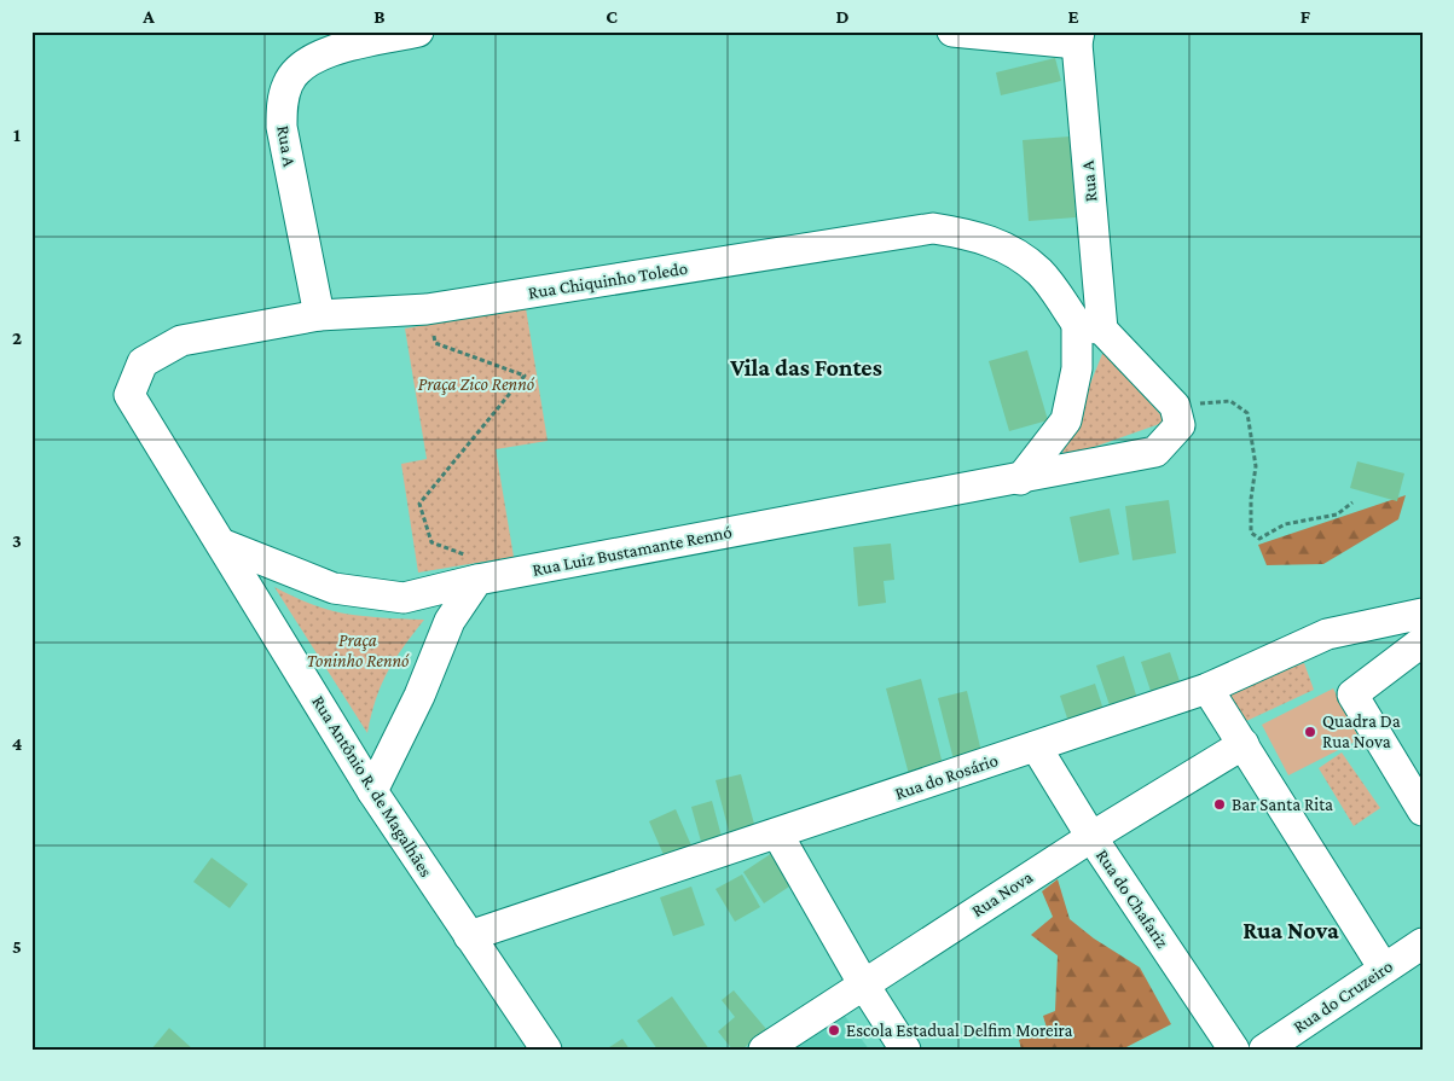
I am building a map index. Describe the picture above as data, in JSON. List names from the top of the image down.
{
  "streets": {
    "street": [
      "Rua A",
      "Rua Chiquinho Toledo",
      "Rua Luiz Bustamante Rennó",
      "Rua do Rosário",
      "Rua Antônio R. de Magalhães",
      "Rua Nova",
      "Rua do Chafariz",
      "Rua do Cruzeiro"
    ]
  },
  "crossings": [
    ["Rua A", "Rua Chiquinho Toledo"],
    ["Rua A", "Rua Luiz Bustamante Rennó"],
    ["Rua Chiquinho Toledo", "Rua Luiz Bustamante Rennó"],
    ["Rua Chiquinho Toledo", "Rua Antônio R. de Magalhães"],
    ["Rua do Rosário", "Rua Antônio R. de Magalhães"],
    ["Rua do Rosário", "Rua do Chafariz"],
    ["Rua Nova", "Rua do Chafariz"]
  ],
  "districts": ["Vila das Fontes", "Rua Nova"],
  "parks": ["Praça Zico Rennó", "Praça Toninho Rennó"],
  "places": ["Quadra Da Rua Nova", "Bar Santa Rita", "Escola Estadual Delfim Moreira"],
  "grid": {
    "columns": [
      "A",
      "B",
      "C",
      "D",
      "E",
      "F"
    ],
    "rows": [
      "1",
      "2",
      "3",
      "4",
      "5"
    ]
  }
}
